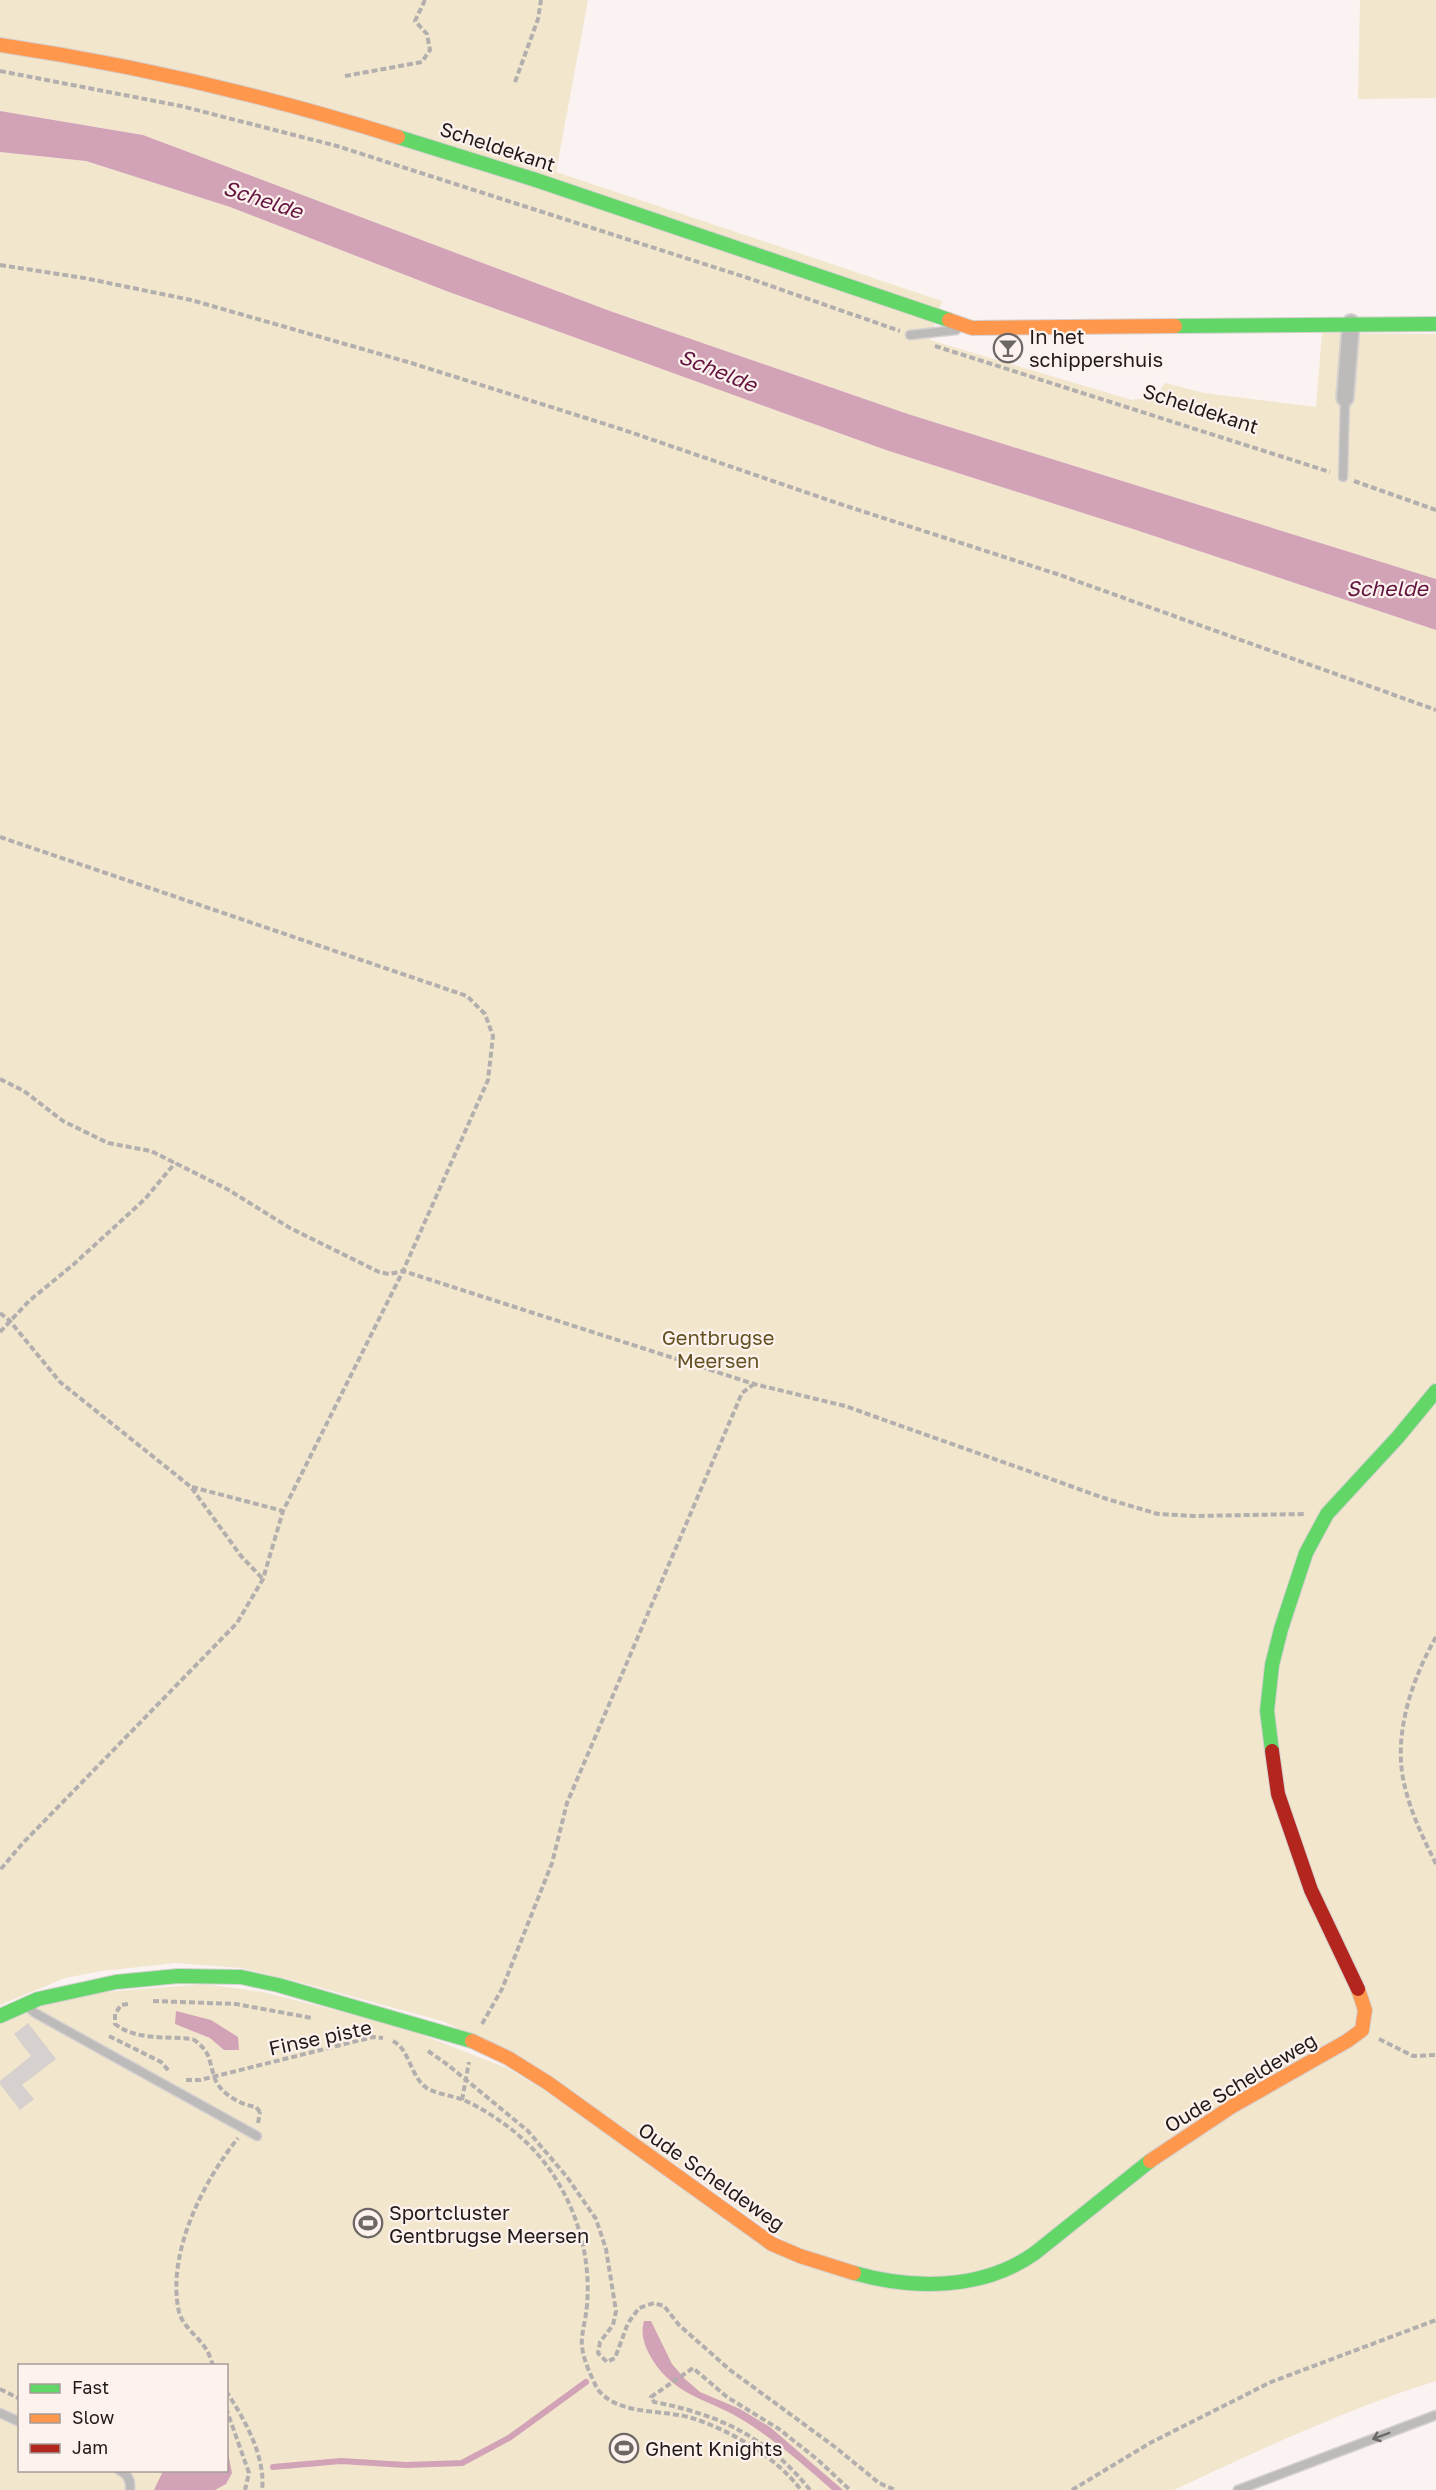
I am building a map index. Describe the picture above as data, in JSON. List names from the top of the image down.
{
  "streets": {
    "street": ["Scheldekant", "Oude Scheldeweg"],
    "path": ["Finse piste"]
  },
  "water": ["Schelde"],
  "parks": ["Gentbrugse Meersen"],
  "places": {
    "bar": ["In het schippershuis"],
    "sports": ["Sportcluster Gentbrugse Meersen", "Ghent Knights"]
  },
  "legend": ["Fast", "Slow", "Jam"]
}
